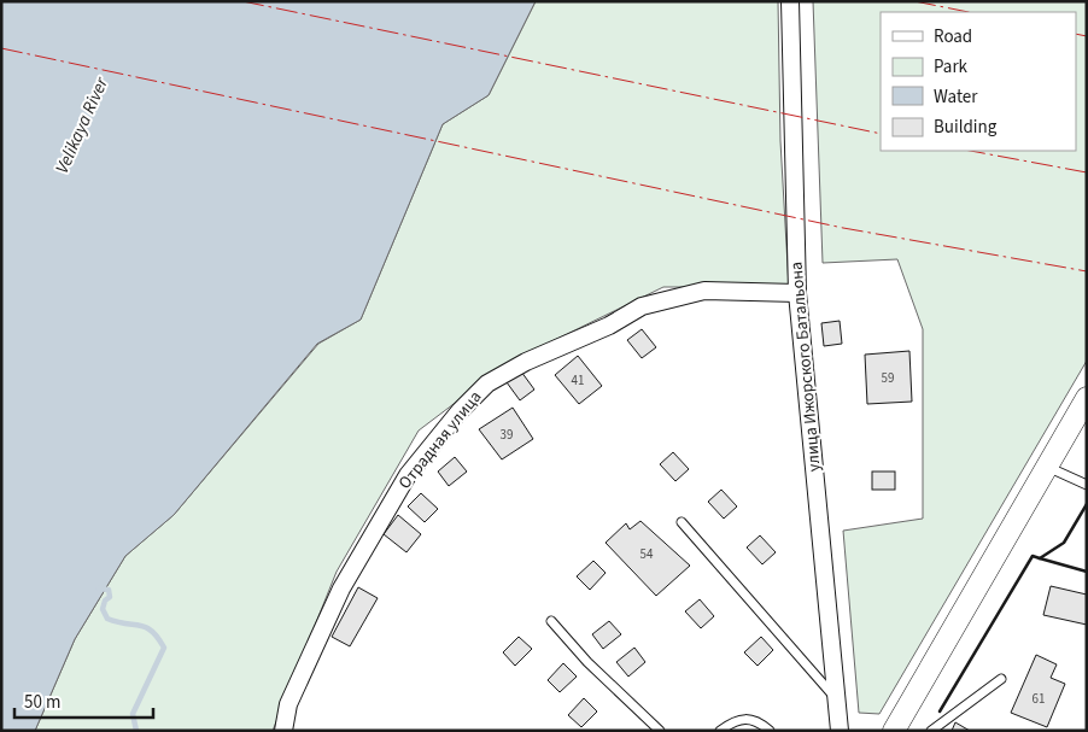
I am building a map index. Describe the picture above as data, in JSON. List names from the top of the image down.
{
  "streets": {
    "street": ["улица Ижорского Батальона", "Отрадная улица"]
  },
  "crossings": [
    ["улица Ижорского Батальона", "Отрадная улица"]
  ],
  "water": ["Velikaya River"],
  "house_numbers": [
    "59",
    "41",
    "39",
    "54",
    "61"
  ],
  "legend": [
    "Road",
    "Park",
    "Water",
    "Building"
  ],
  "scale_bar": "50 m"
}
